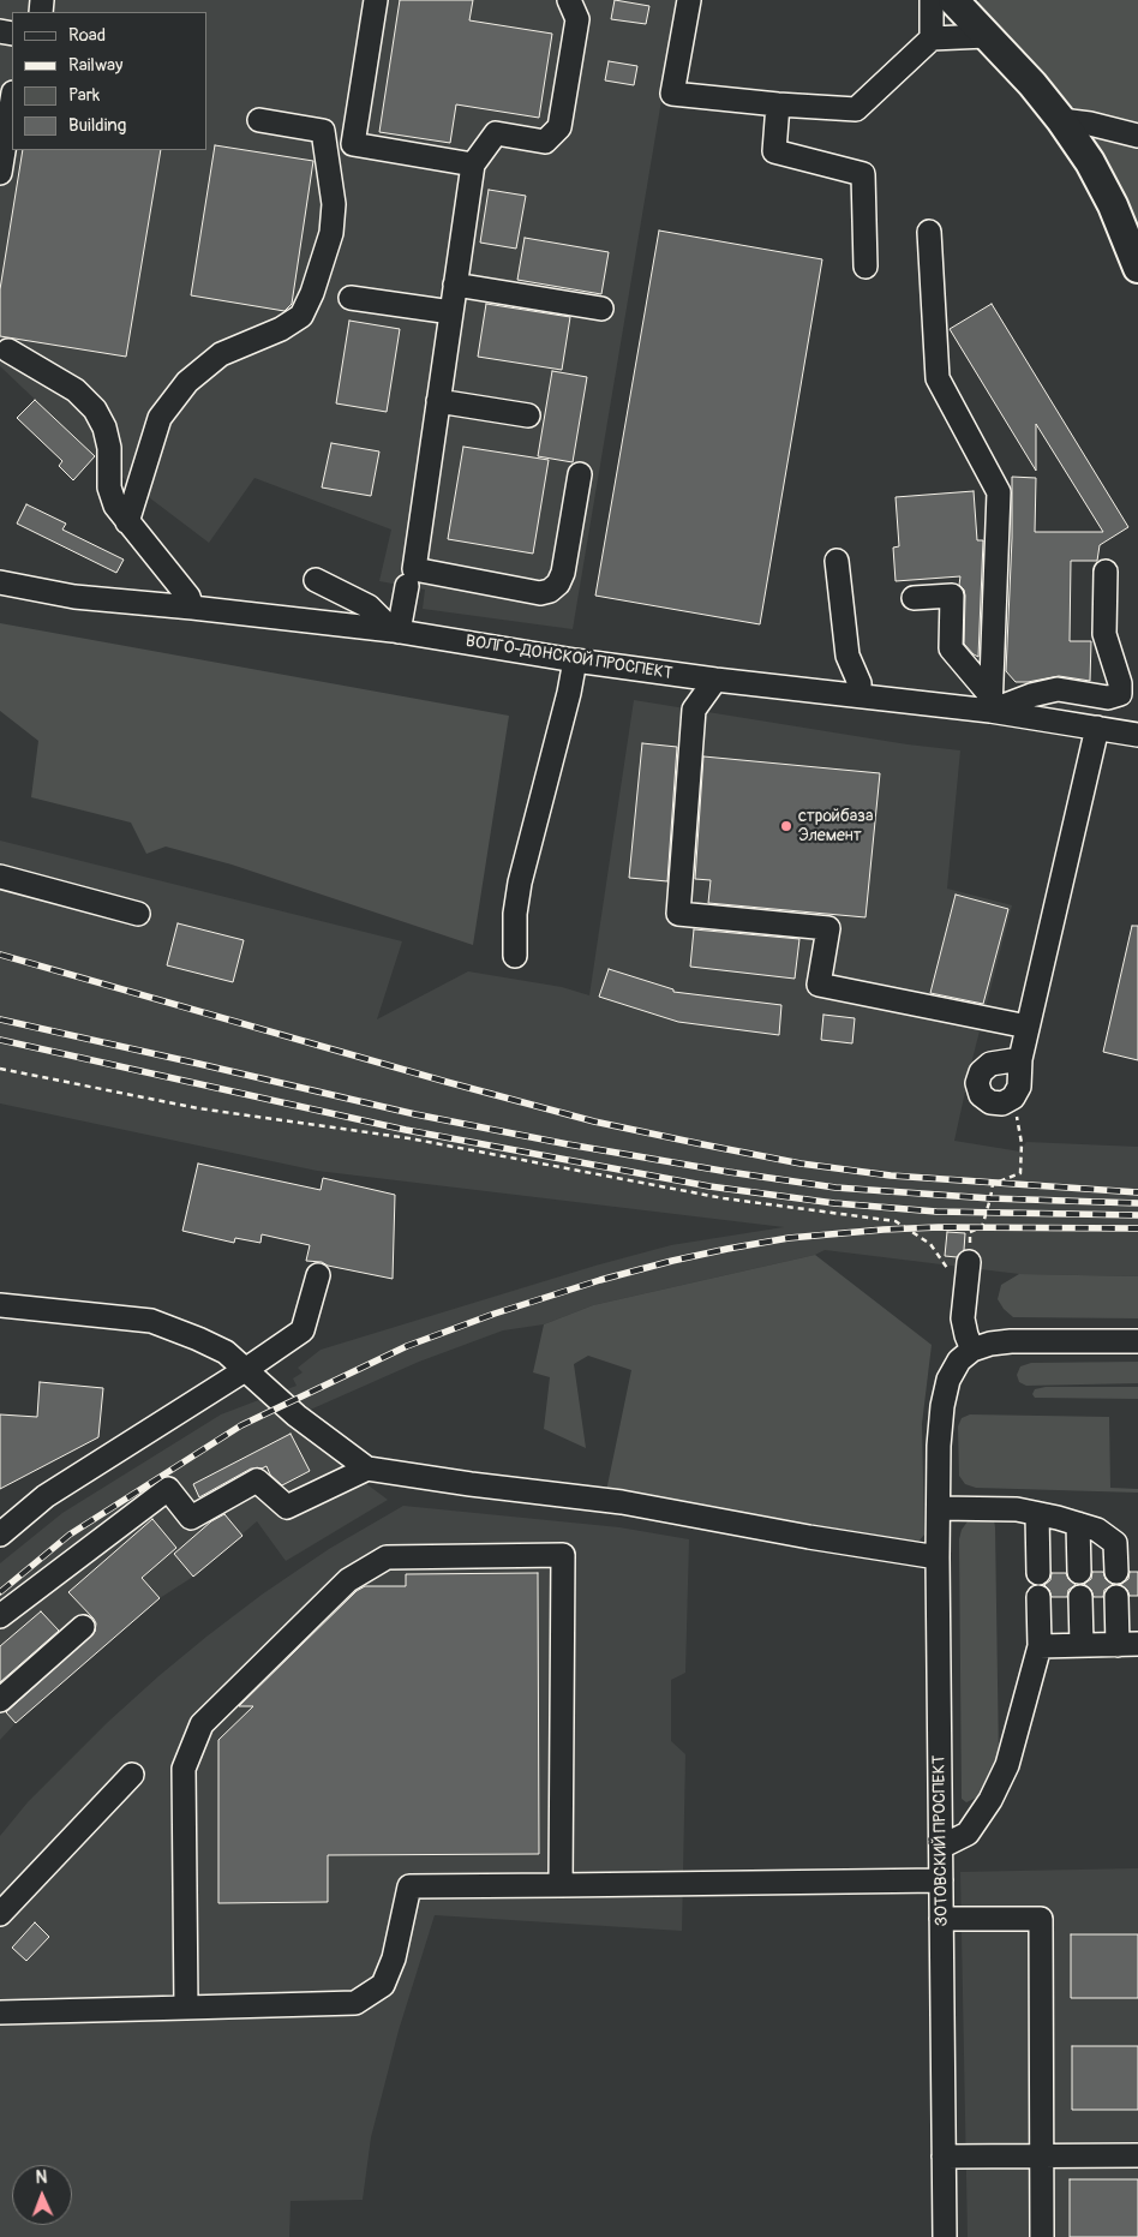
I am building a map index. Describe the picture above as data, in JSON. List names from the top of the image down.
{
  "streets": {
    "street": ["ВОЛГО-ДОНСКОЙ ПРОСПЕКТ", "ЗОТОВСКИЙ ПРОСПЕКТ"]
  },
  "places": ["стройбаза Элемент"],
  "legend": [
    "Road",
    "Railway",
    "Park",
    "Building"
  ],
  "north": "top"
}
